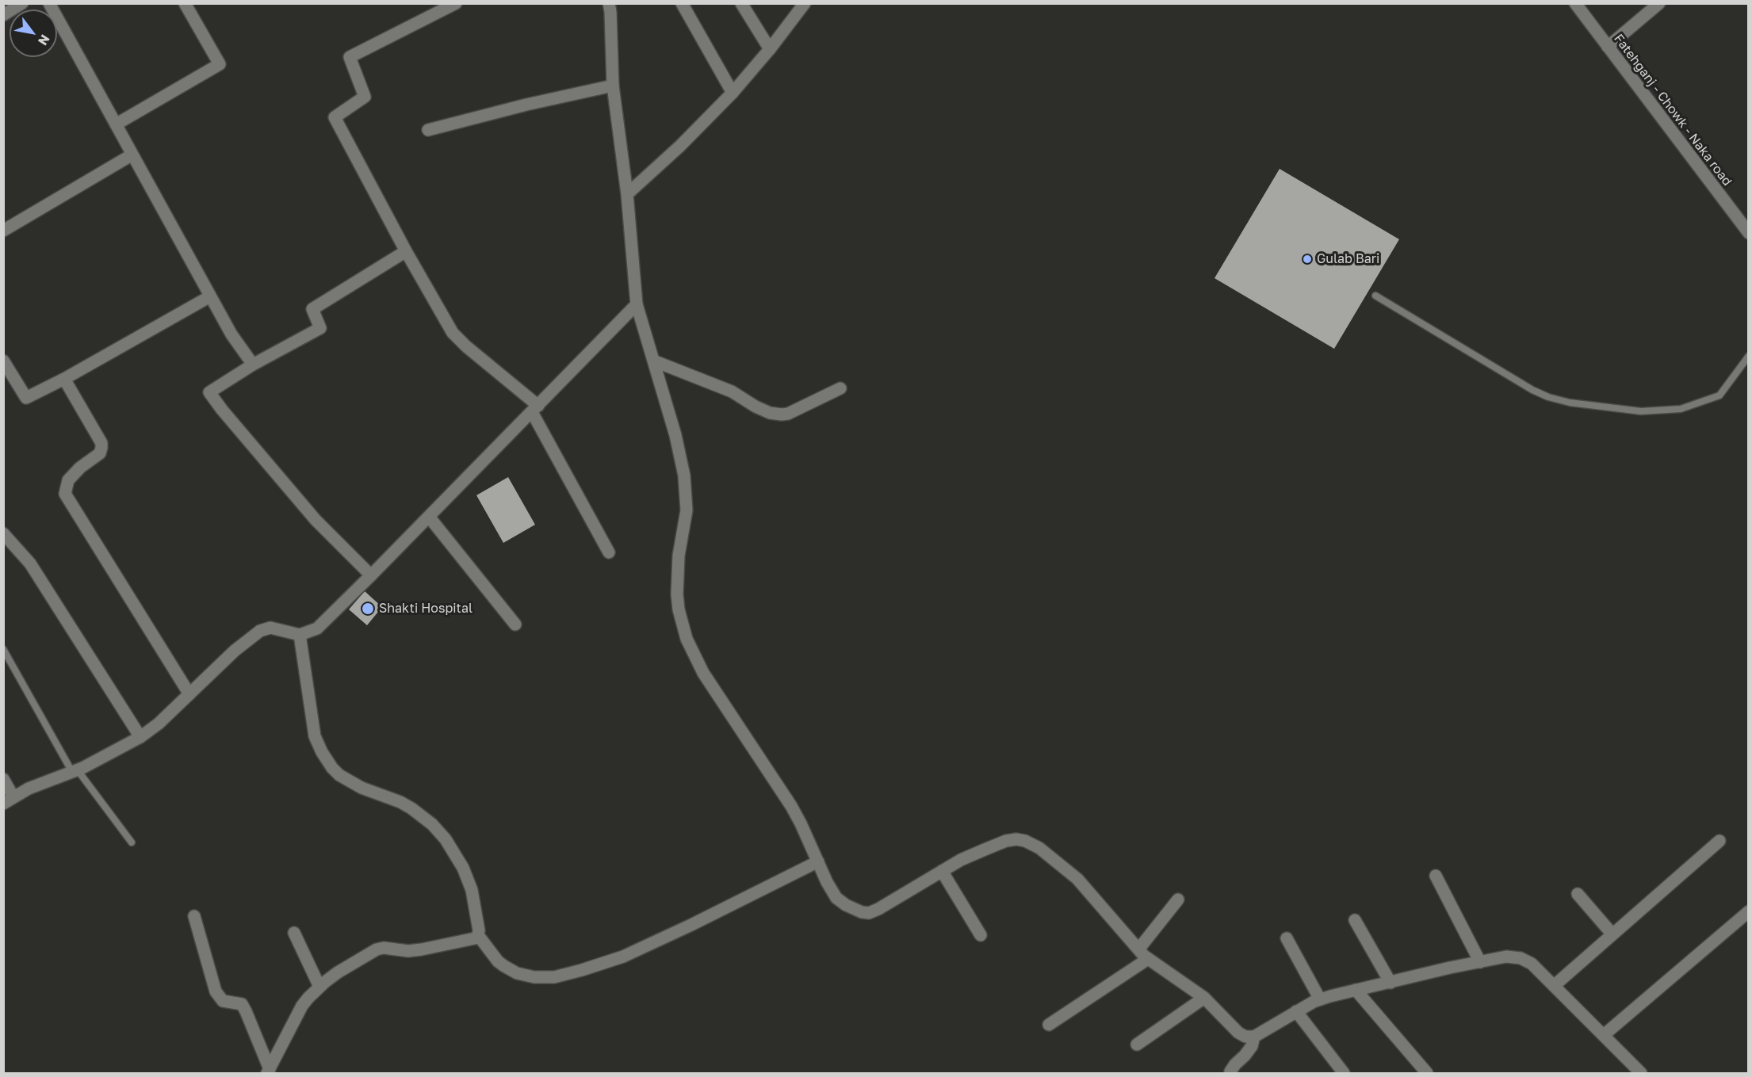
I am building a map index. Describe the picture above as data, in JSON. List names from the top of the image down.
{
  "streets": {
    "street": ["Fatehganj - Chowk - Naka road"]
  },
  "places": ["Gulab Bari", "Shakti Hospital"],
  "north": "bottom right"
}
